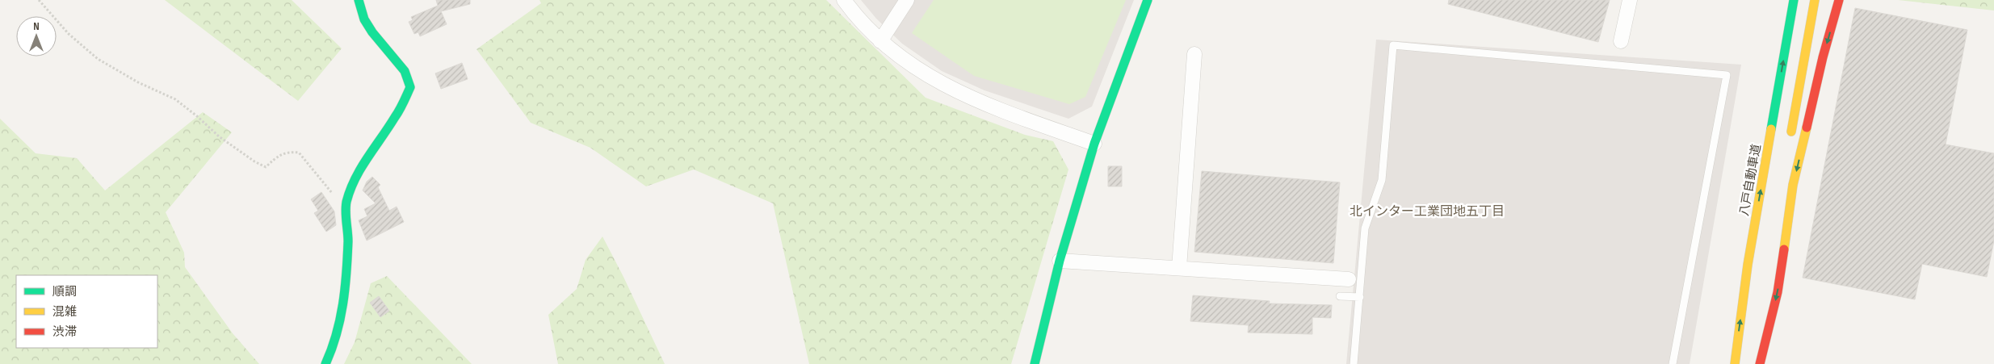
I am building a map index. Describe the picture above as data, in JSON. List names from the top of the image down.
{
  "streets": {
    "main road": ["八戸自動車道"]
  },
  "districts": ["北インター工業団地五丁目"],
  "legend": ["順調", "混雑", "渋滞"],
  "north": "top"
}
